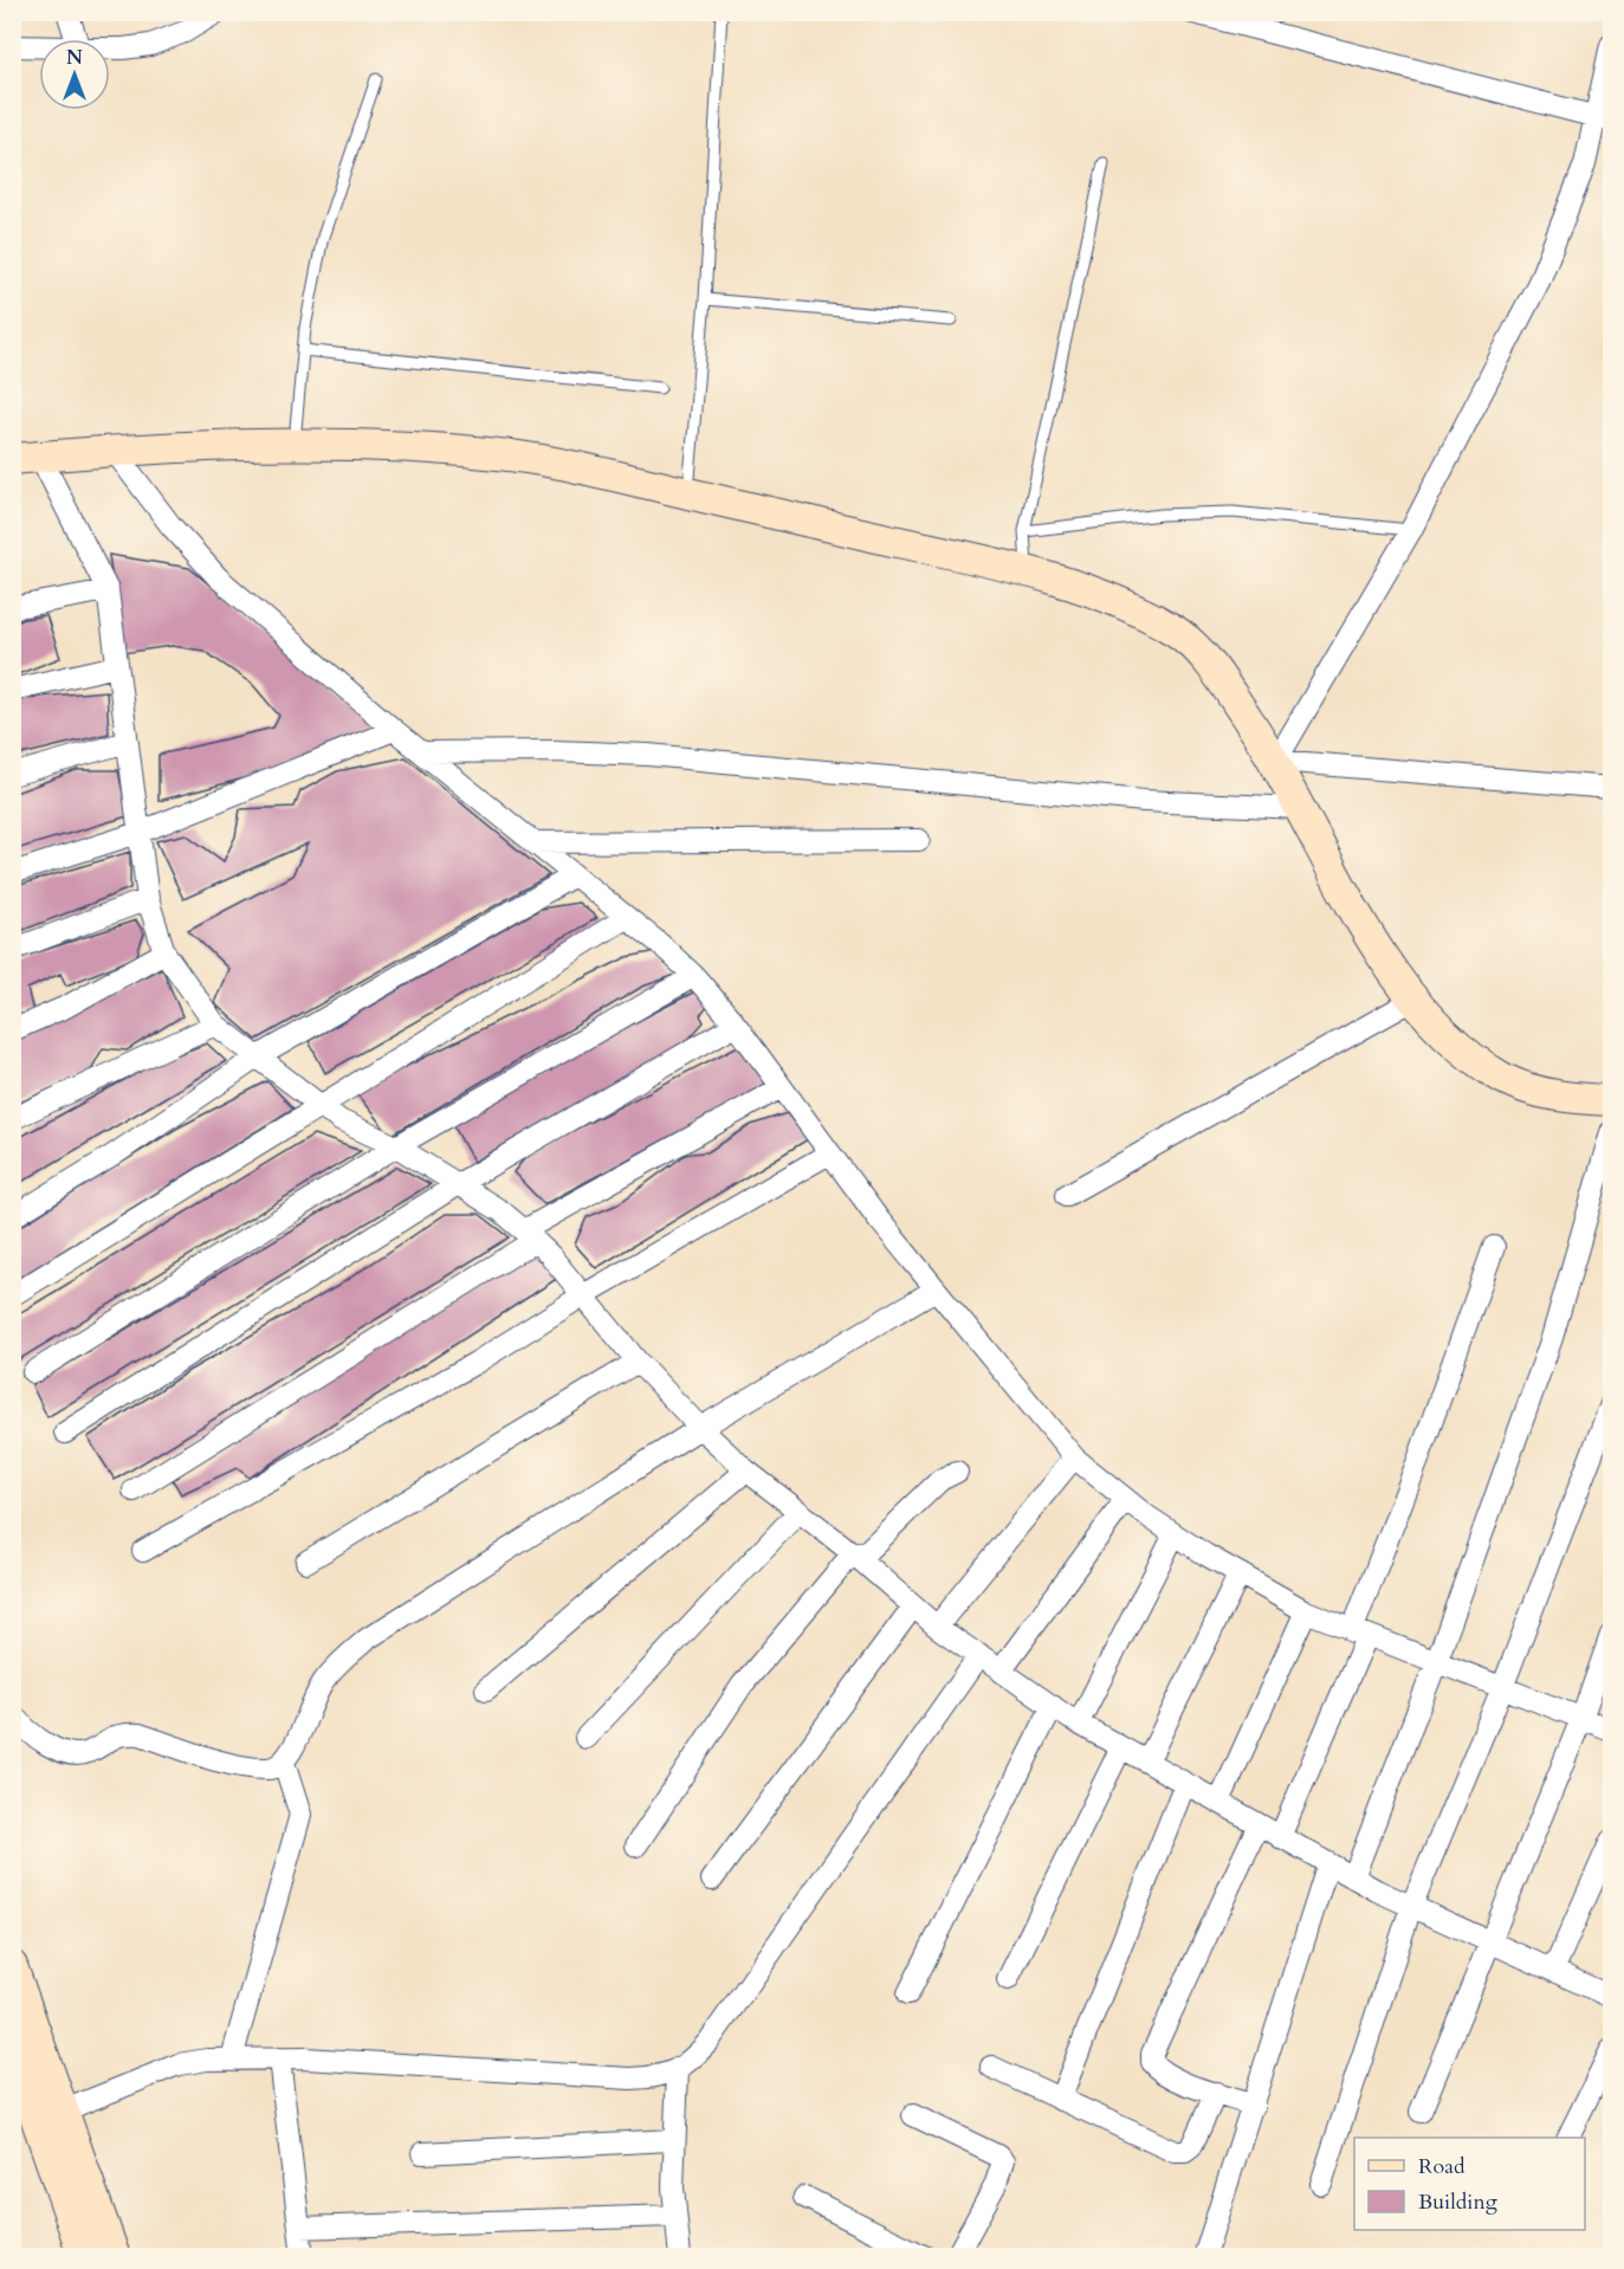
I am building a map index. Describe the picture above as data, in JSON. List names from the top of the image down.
{
  "legend": ["Road", "Building"],
  "north": "top"
}
